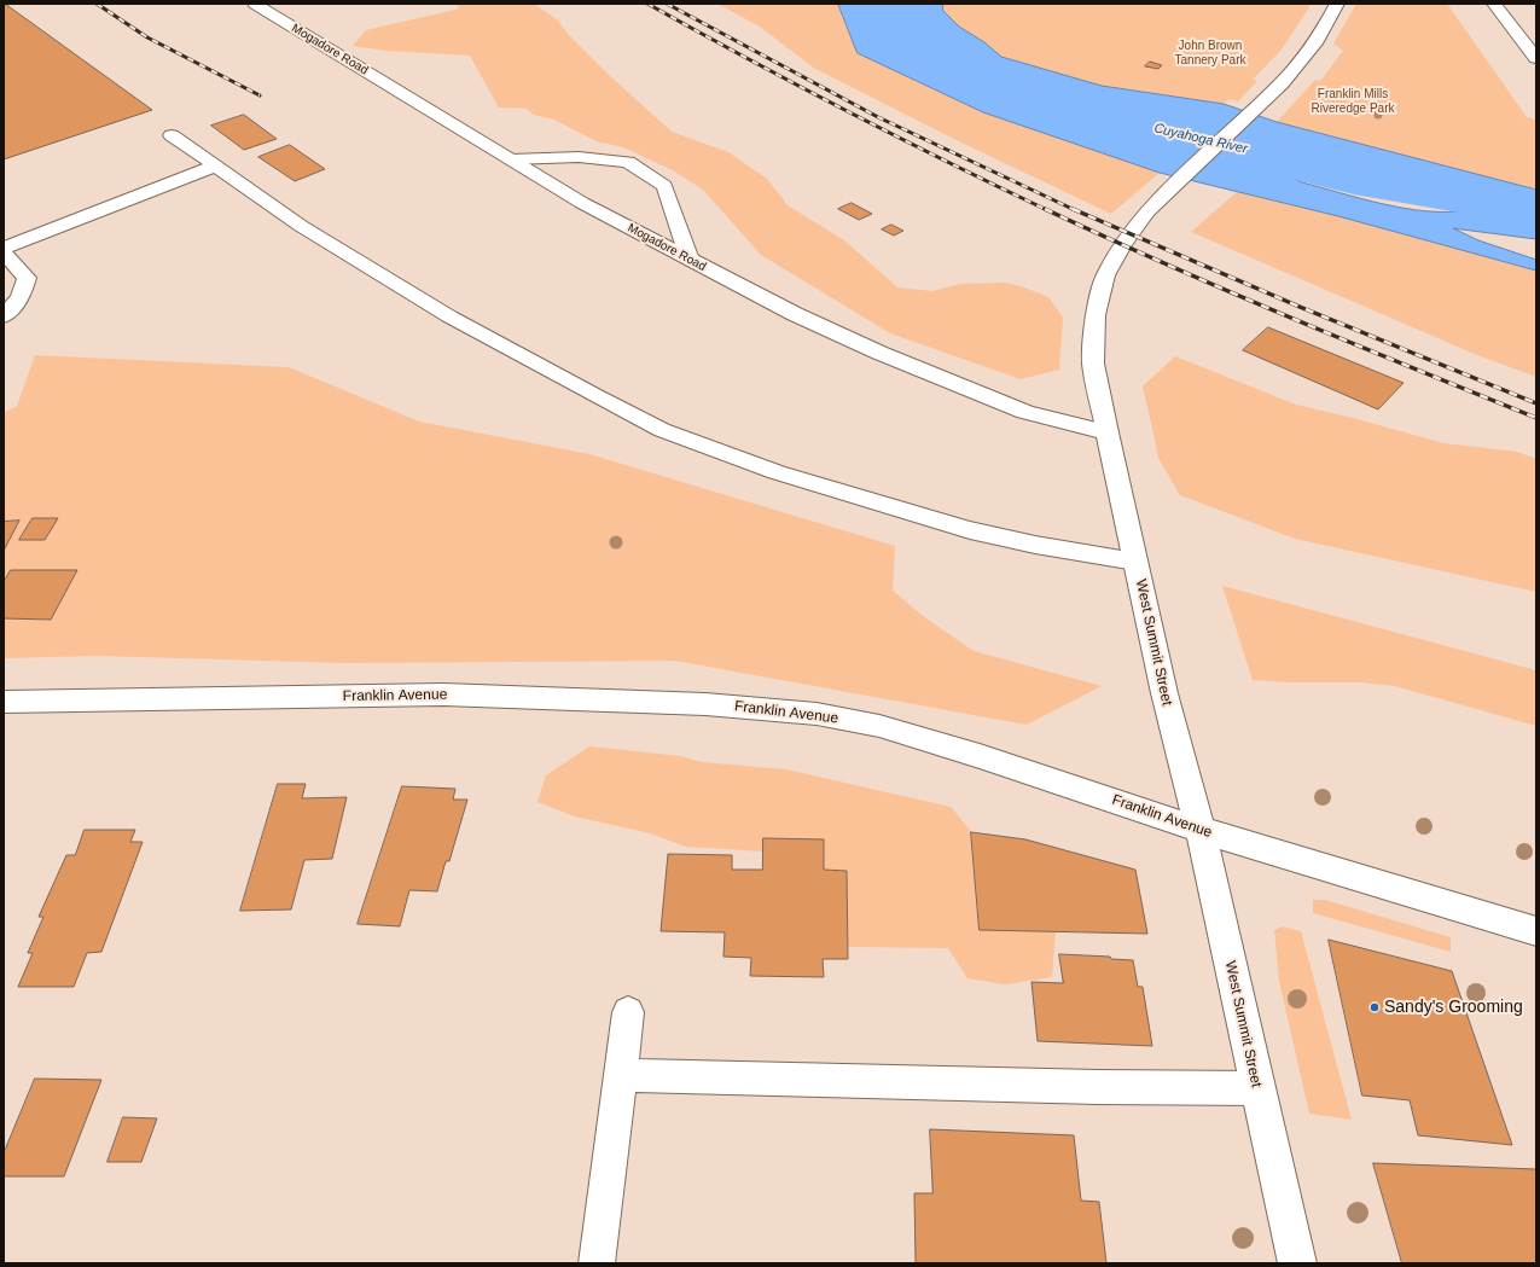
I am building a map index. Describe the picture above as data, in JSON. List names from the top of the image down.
{
  "streets": {
    "street": ["Mogadore Road", "West Summit Street", "Franklin Avenue"]
  },
  "crossings": [
    ["Mogadore Road", "West Summit Street"],
    ["West Summit Street", "Franklin Avenue"]
  ],
  "water": ["Cuyahoga River"],
  "parks": ["John Brown Tannery Park", "Franklin Mills Riveredge Park"],
  "places": ["Sandy's Grooming"]
}
